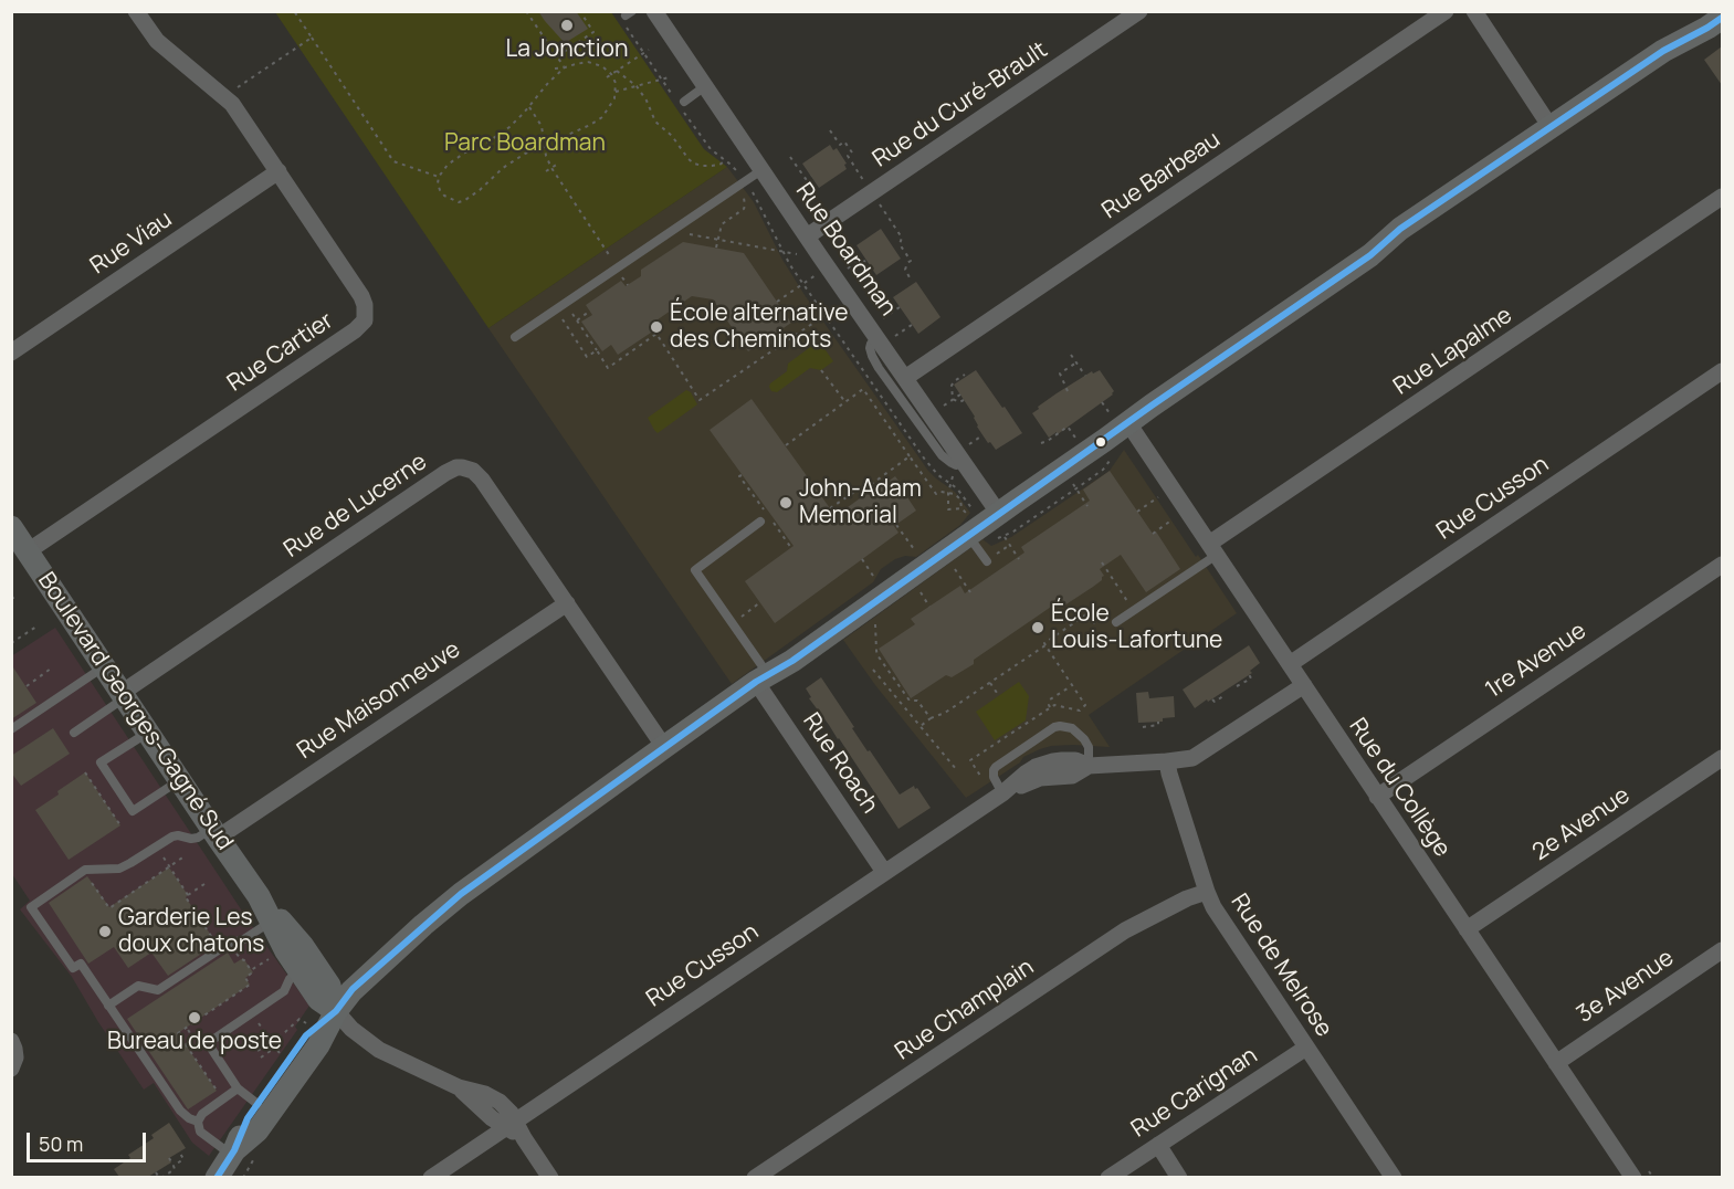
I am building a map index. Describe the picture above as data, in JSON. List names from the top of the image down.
{
  "streets": {
    "street": [
      "Rue du Curé-Brault",
      "Rue Barbeau",
      "Rue Viau",
      "Rue Boardman",
      "Rue Lapalme",
      "Rue Cartier",
      "Rue Cusson",
      "Rue de Lucerne",
      "1re Avenue",
      "Rue Maisonneuve",
      "Boulevard Georges-Gagné Sud",
      "Rue Roach",
      "Rue du Collège",
      "2e Avenue",
      "Rue de Melrose",
      "3e Avenue",
      "Rue Champlain",
      "Rue Carignan"
    ]
  },
  "crossings": [
    ["Rue du Curé-Brault", "Rue Boardman"],
    ["Rue Barbeau", "Rue Boardman"],
    ["Rue Viau", "Rue Cartier"],
    ["Rue Lapalme", "Rue du Collège"],
    ["Rue Cartier", "Boulevard Georges-Gagné Sud"],
    ["Rue Cusson", "Rue Roach"],
    ["Rue Cusson", "Rue du Collège"],
    ["Rue Cusson", "Rue de Melrose"],
    ["Rue de Lucerne", "Rue Maisonneuve"],
    ["Rue de Lucerne", "Boulevard Georges-Gagné Sud"],
    ["1re Avenue", "Rue du Collège"],
    ["Rue Maisonneuve", "Boulevard Georges-Gagné Sud"],
    ["Rue du Collège", "2e Avenue"],
    ["Rue du Collège", "3e Avenue"],
    ["Rue de Melrose", "Rue Champlain"],
    ["Rue de Melrose", "Rue Carignan"]
  ],
  "parks": ["Parc Boardman"],
  "places": [
    "La Jonction",
    "École alternative des Cheminots",
    "John-Adam Memorial",
    "École Louis-Lafortune",
    "Garderie Les doux chatons",
    "Bureau de poste"
  ],
  "scale_bar": "50 m"
}
